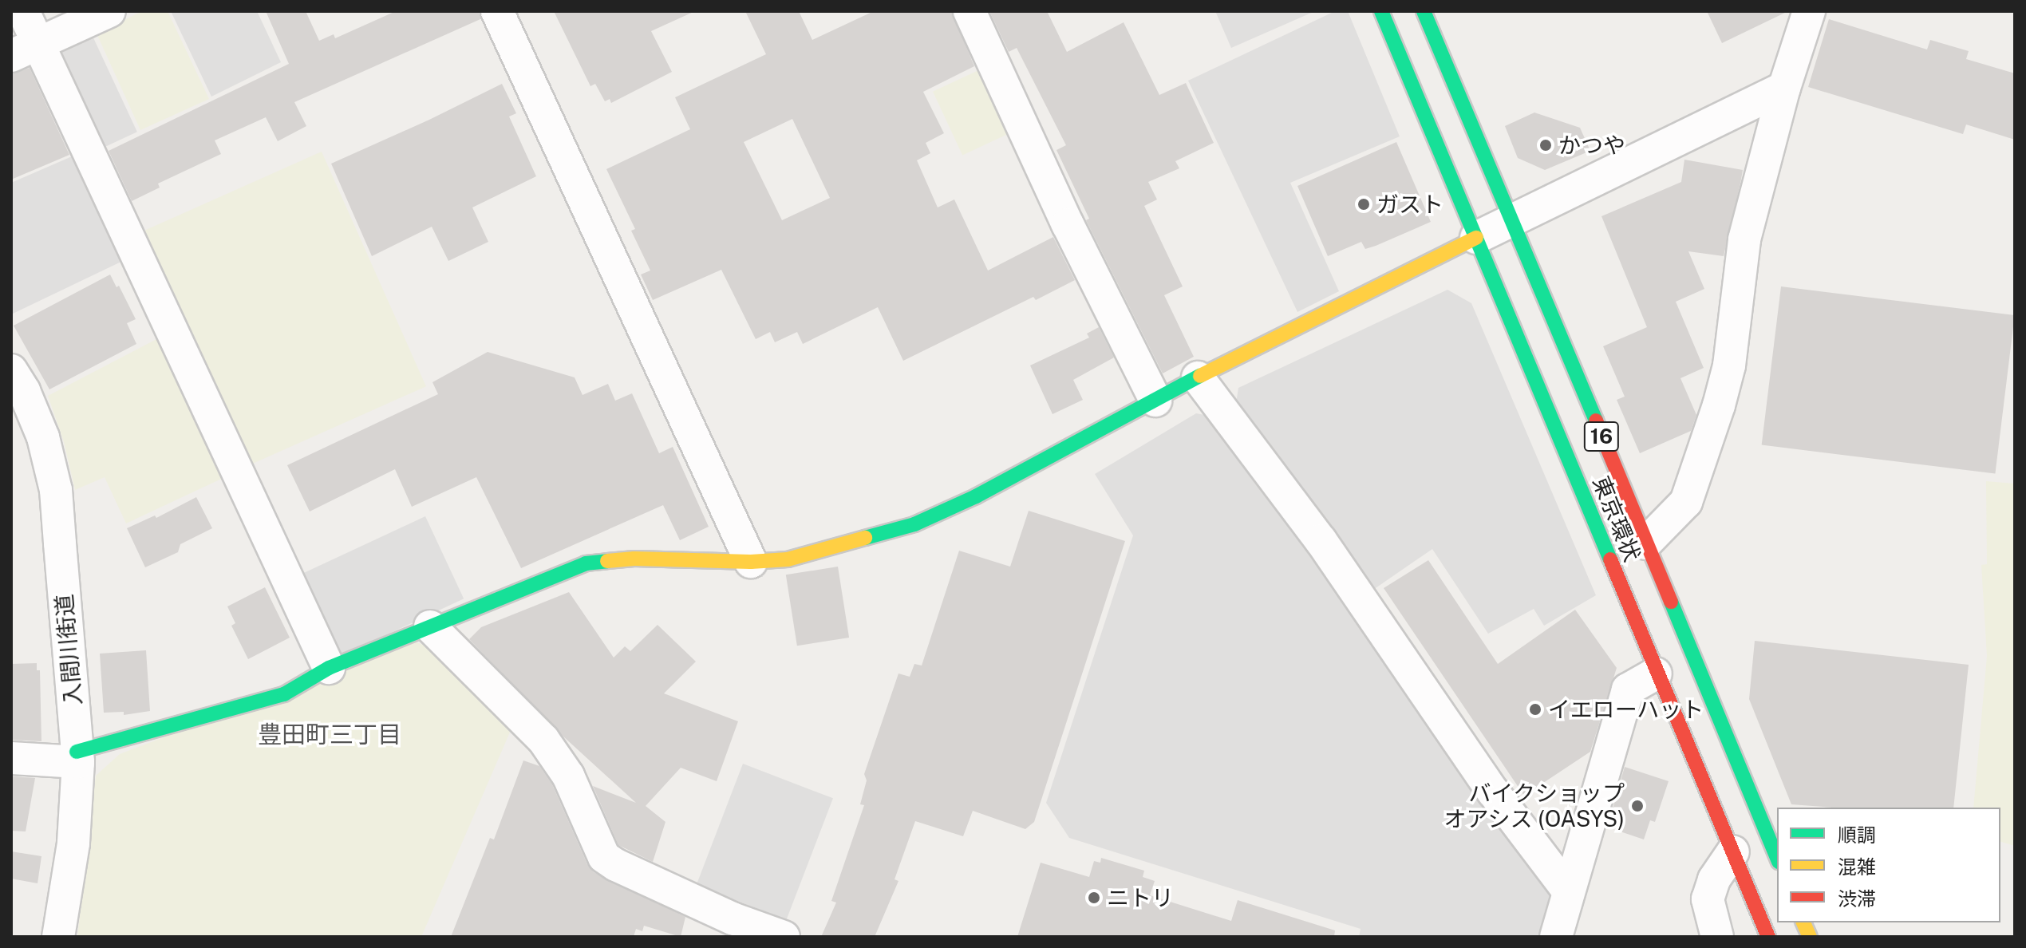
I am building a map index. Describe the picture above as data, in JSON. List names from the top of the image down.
{
  "streets": {
    "main road": ["16", "東京環状"],
    "street": ["入間川街道"]
  },
  "districts": ["豊田町三丁目"],
  "places": [
    "かつや",
    "ガスト",
    "イエローハット",
    "バイクショップ オアシス (OASYS)",
    "ニトリ"
  ],
  "legend": ["順調", "混雑", "渋滞"]
}
